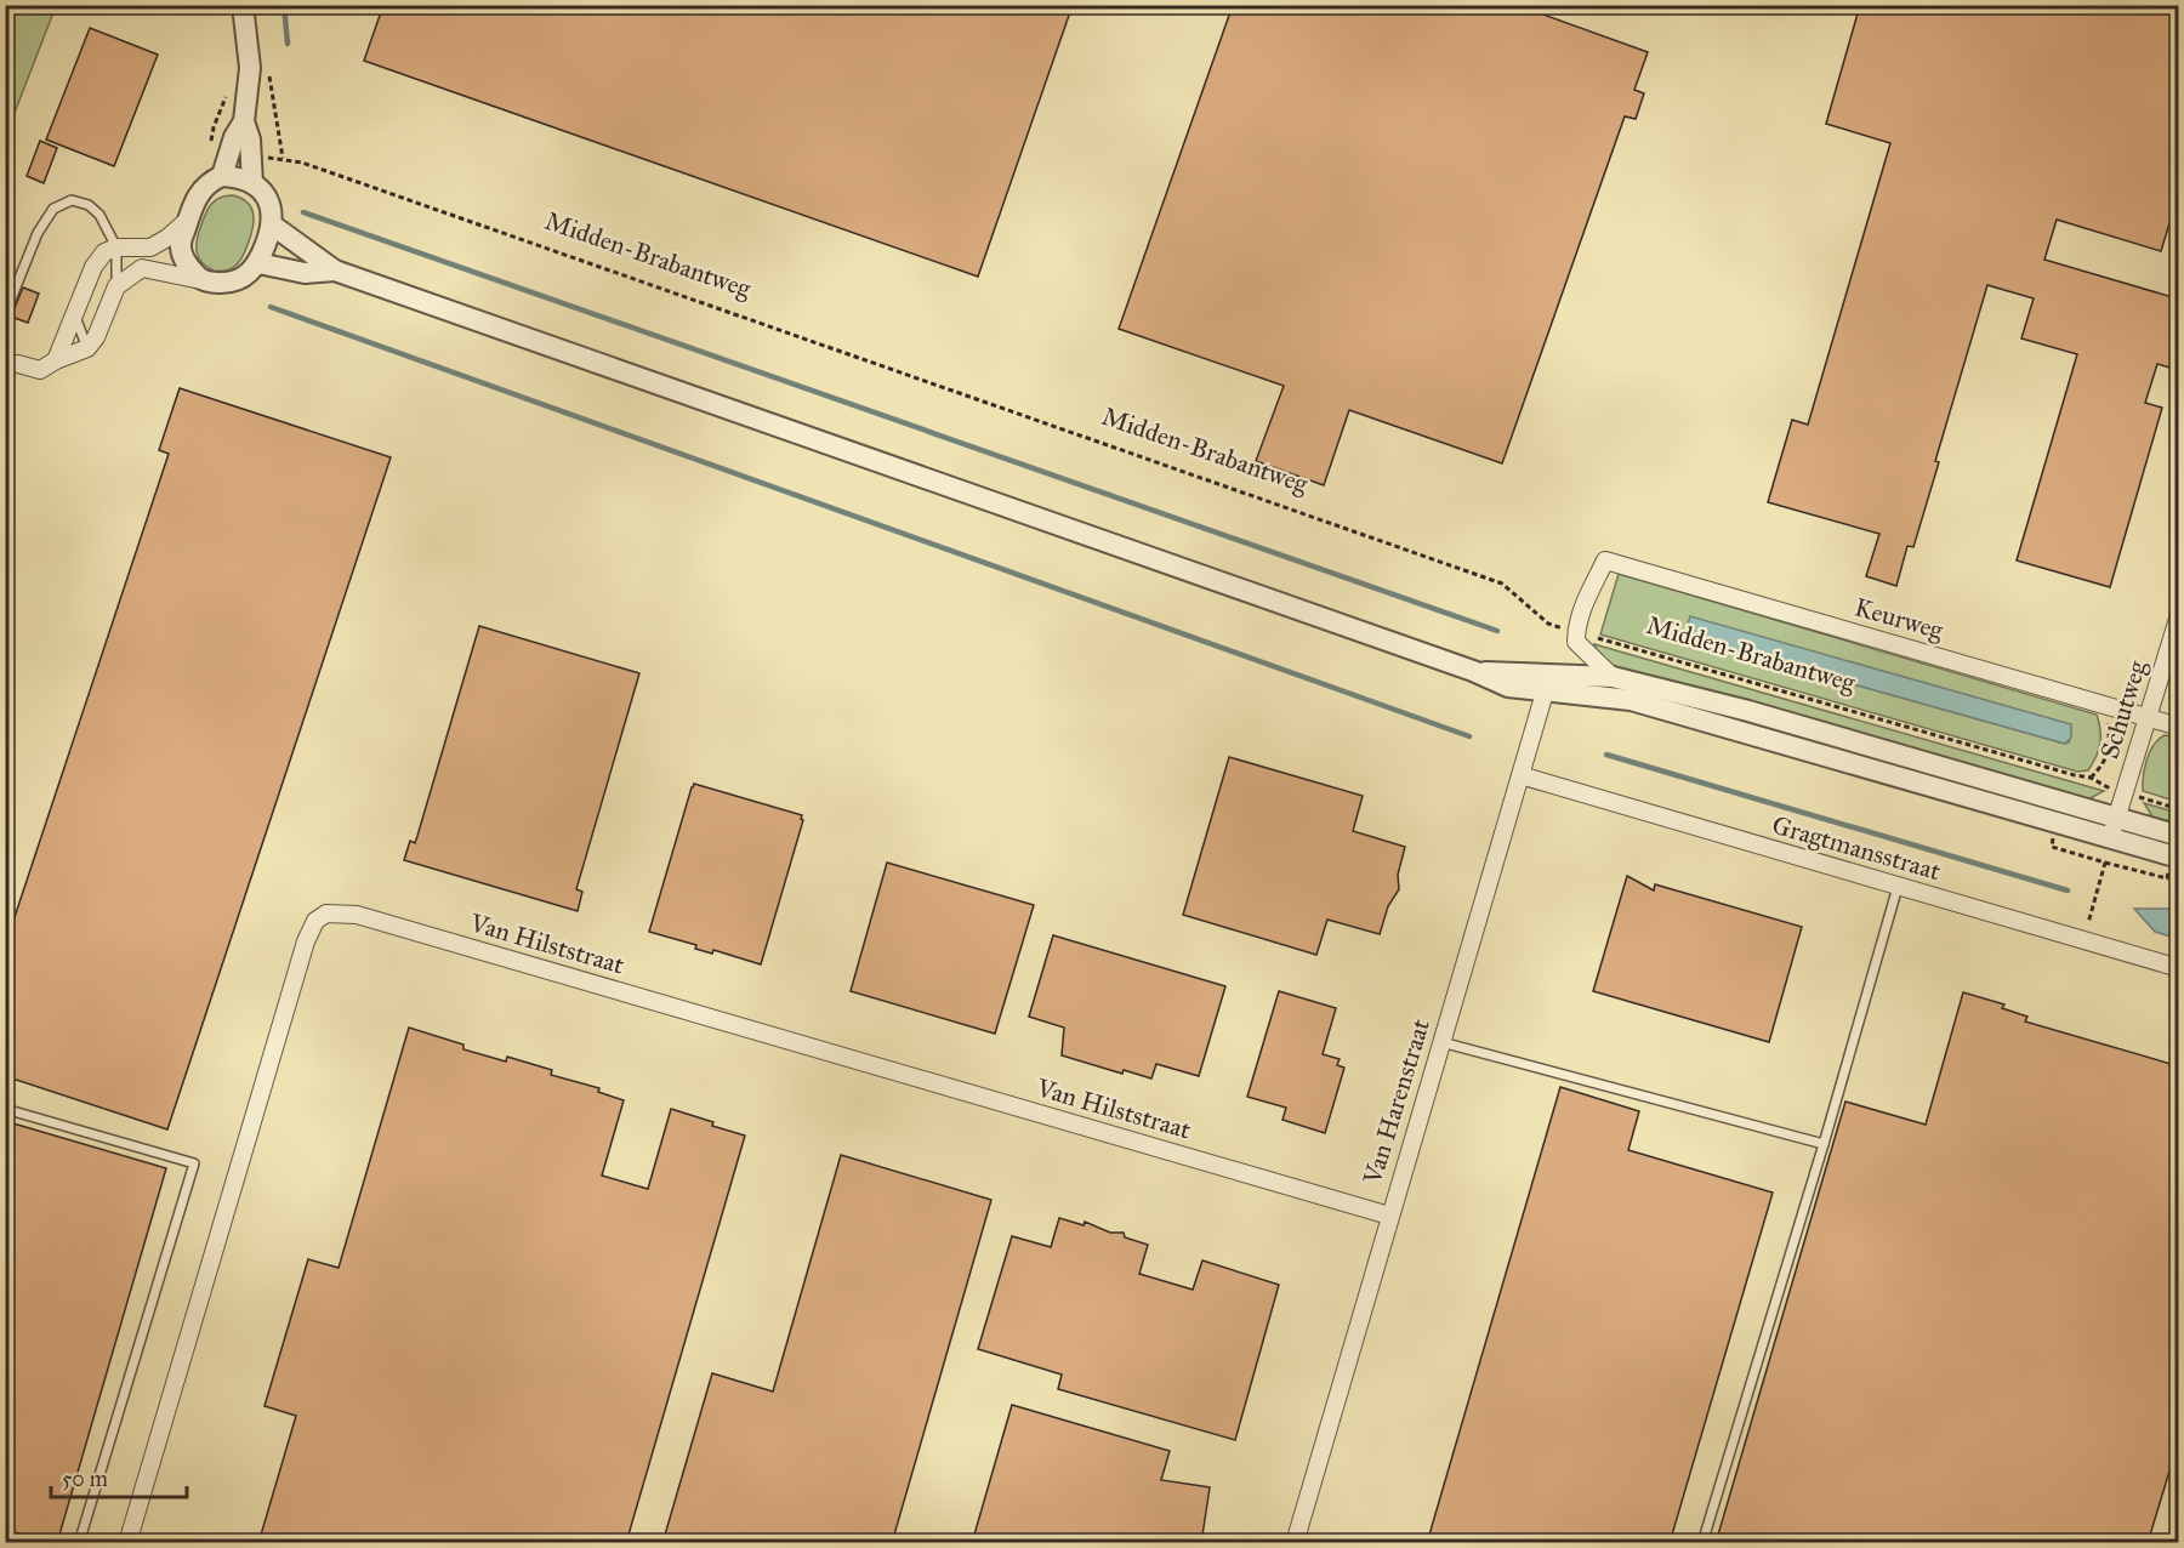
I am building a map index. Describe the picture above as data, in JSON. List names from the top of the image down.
{
  "streets": {
    "street": [
      "Keurweg",
      "Schutweg",
      "Gragtmansstraat",
      "Van Hilststraat",
      "Van Harenstraat"
    ],
    "path": ["Midden-Brabantweg"]
  },
  "crossings": [
    ["Midden-Brabantweg", "Keurweg"],
    ["Midden-Brabantweg", "Schutweg"],
    ["Keurweg", "Schutweg"],
    ["Gragtmansstraat", "Van Harenstraat"],
    ["Van Hilststraat", "Van Harenstraat"]
  ],
  "scale_bar": "50 m"
}
